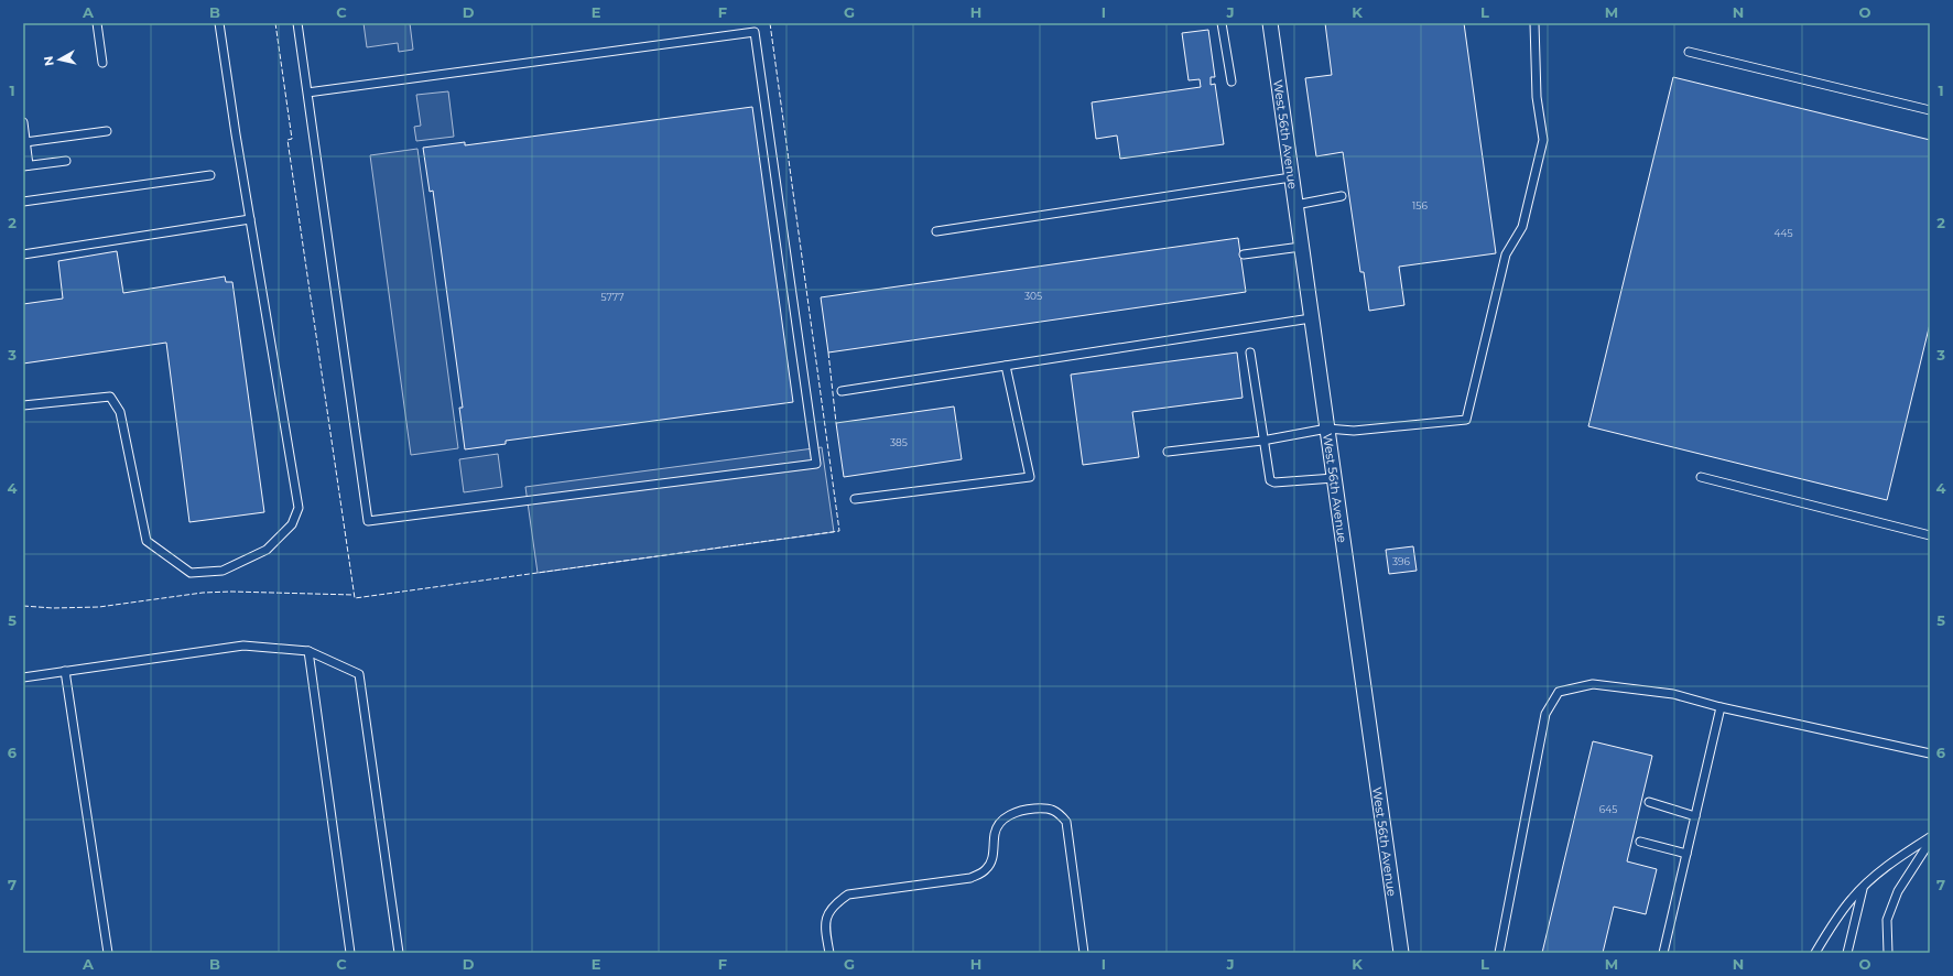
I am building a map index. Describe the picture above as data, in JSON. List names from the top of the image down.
{
  "streets": {
    "street": ["West 56th Avenue"]
  },
  "house_numbers": [
    "156",
    "445",
    "305",
    "5777",
    "385",
    "396",
    "645"
  ],
  "north": "left",
  "grid": {
    "columns": [
      "A",
      "B",
      "C",
      "D",
      "E",
      "F",
      "G",
      "H",
      "I",
      "J",
      "K",
      "L",
      "M",
      "N",
      "O"
    ],
    "rows": [
      "1",
      "2",
      "3",
      "4",
      "5",
      "6",
      "7"
    ]
  }
}
